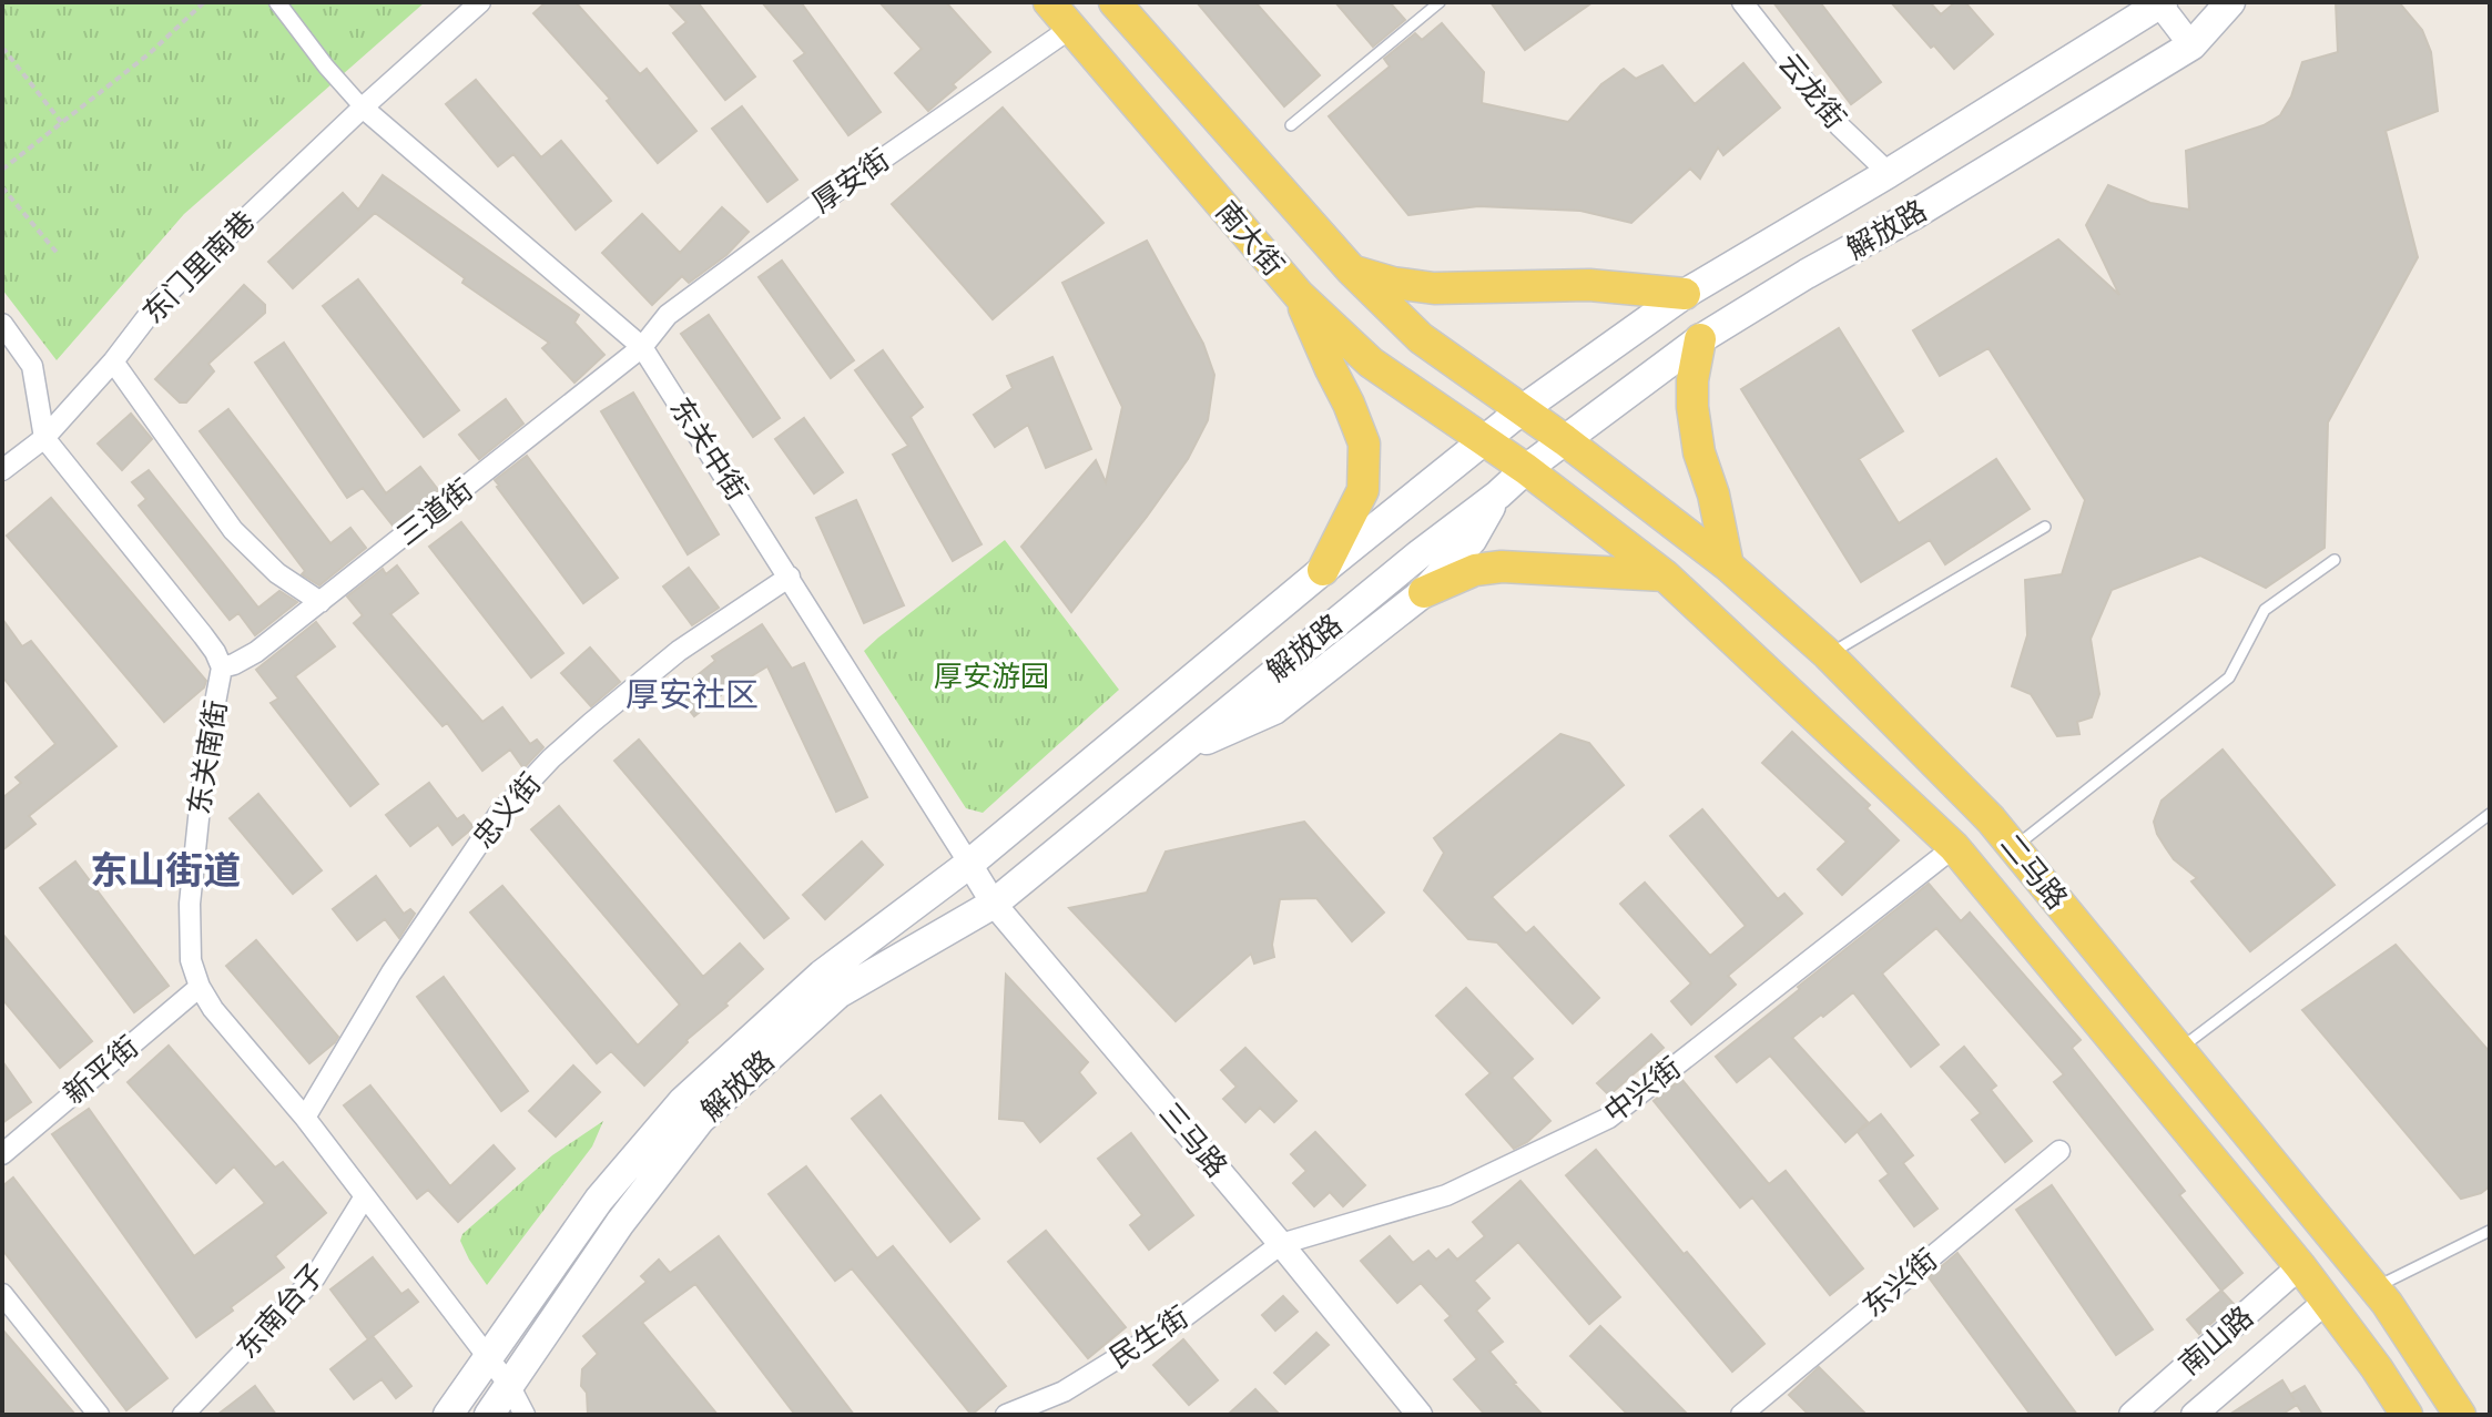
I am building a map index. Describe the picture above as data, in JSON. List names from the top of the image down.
{
  "streets": {
    "main road": ["解放路", "南大街", "二马路"],
    "street": [
      "云龙街",
      "厚安街",
      "东门里南巷",
      "东关中街",
      "三道街",
      "东关南街",
      "忠义街",
      "新平街",
      "中兴街",
      "三马路",
      "东兴街",
      "东南台子",
      "民生街",
      "南山路"
    ]
  },
  "crossings": [
    ["云龙街", "解放路"],
    ["厚安街", "南大街"],
    ["厚安街", "东关中街"],
    ["厚安街", "三道街"],
    ["解放路", "南大街"],
    ["解放路", "东关中街"],
    ["解放路", "东关南街"],
    ["解放路", "二马路"],
    ["解放路", "三马路"],
    ["南大街", "二马路"],
    ["东门里南巷", "东关中街"],
    ["东门里南巷", "东关南街"],
    ["东关中街", "三道街"],
    ["东关中街", "忠义街"],
    ["东关中街", "三马路"],
    ["三道街", "东关南街"],
    ["东关南街", "忠义街"],
    ["东关南街", "新平街"],
    ["东关南街", "东南台子"],
    ["二马路", "中兴街"],
    ["二马路", "南山路"],
    ["中兴街", "三马路"],
    ["中兴街", "民生街"],
    ["三马路", "民生街"]
  ],
  "districts": ["厚安社区", "东山街道"],
  "parks": ["厚安游园"]
}
